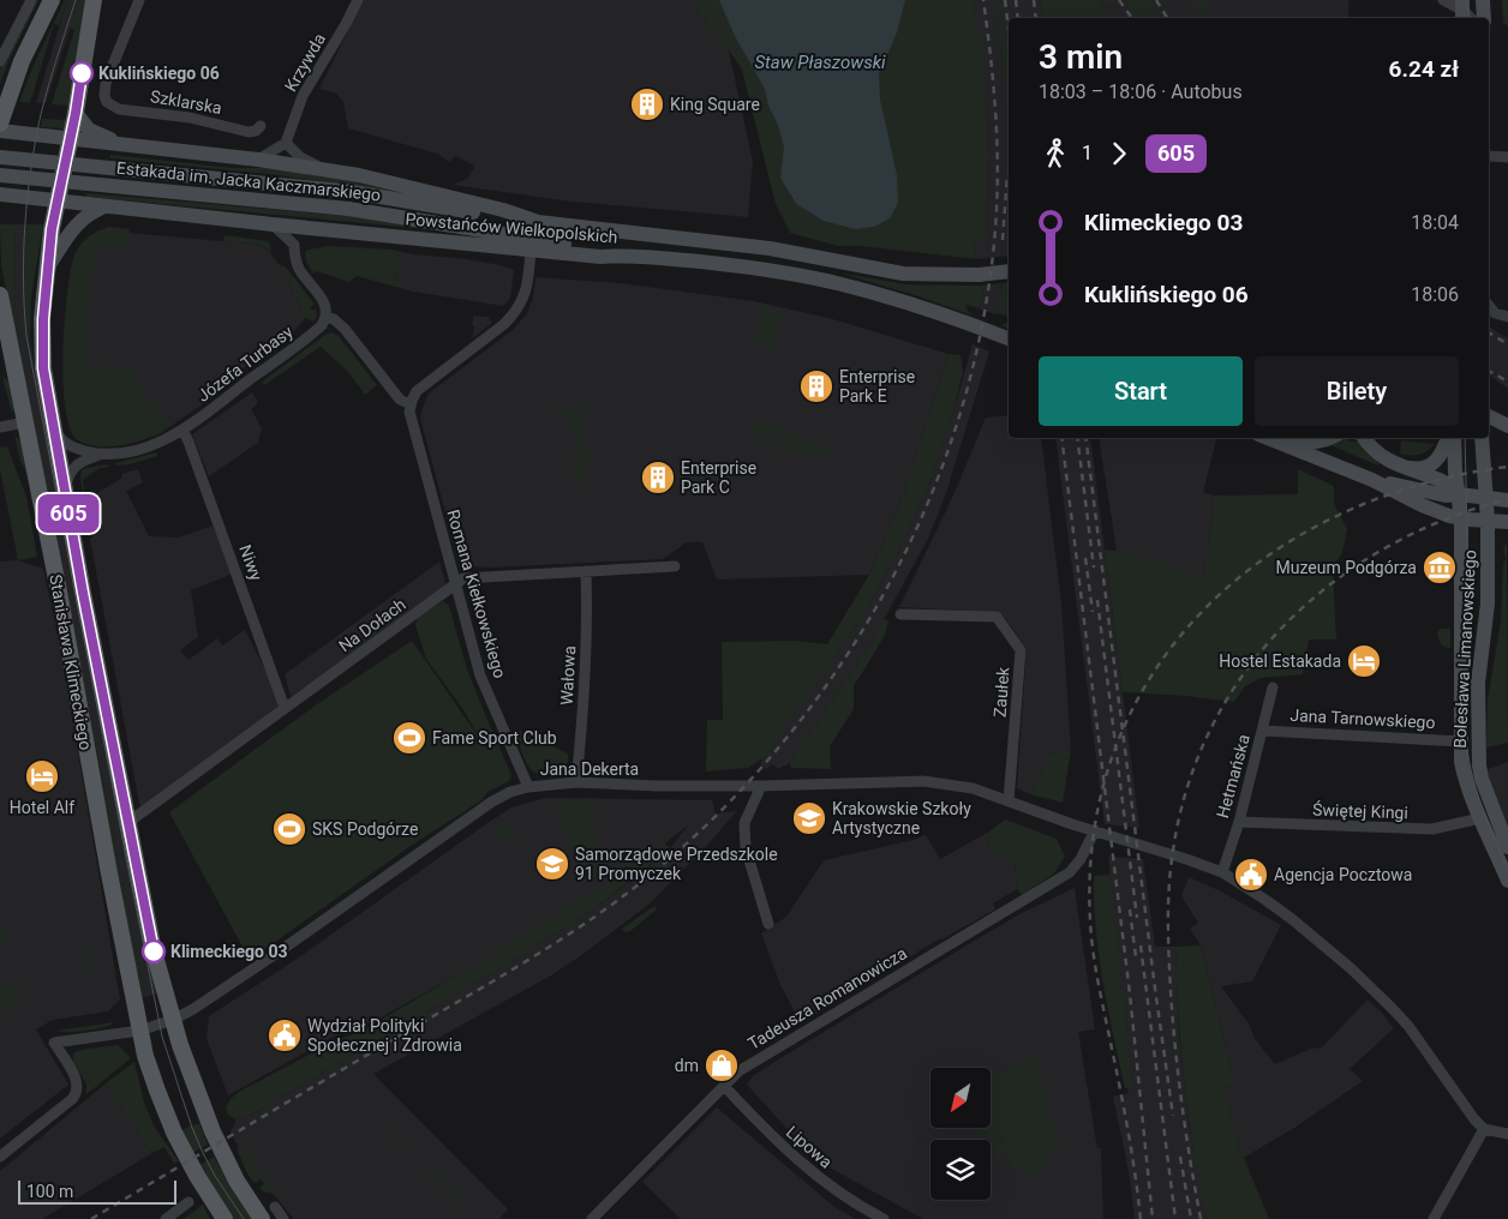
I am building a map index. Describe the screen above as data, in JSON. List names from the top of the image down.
{
  "streets": {
    "main road": [
      "Estakada im. Jacka Kaczmarskiego",
      "Powstańców Wielkopolskich",
      "Bolesława Limanowskiego",
      "Stanisława Klimeckiego"
    ],
    "street": [
      "Krzywda",
      "Szklarska",
      "Józefa Turbasy",
      "Niwy",
      "Romana Kiełkowskiego",
      "Na Dołach",
      "Wałowa",
      "Zaułek",
      "Jana Tarnowskiego",
      "Jana Dekerta",
      "Hetmańska",
      "Świętej Kingi",
      "Tadeusza Romanowicza",
      "Lipowa"
    ]
  },
  "crossings": [
    ["Estakada im. Jacka Kaczmarskiego", "Powstańców Wielkopolskich"],
    ["Powstańców Wielkopolskich", "Stanisława Klimeckiego"],
    ["Józefa Turbasy", "Niwy"],
    ["Józefa Turbasy", "Stanisława Klimeckiego"],
    ["Niwy", "Na Dołach"],
    ["Romana Kiełkowskiego", "Na Dołach"],
    ["Romana Kiełkowskiego", "Jana Dekerta"],
    ["Na Dołach", "Stanisława Klimeckiego"],
    ["Na Dołach", "Wałowa"],
    ["Bolesława Limanowskiego", "Jana Tarnowskiego"],
    ["Bolesława Limanowskiego", "Świętej Kingi"],
    ["Stanisława Klimeckiego", "Jana Dekerta"],
    ["Wałowa", "Jana Dekerta"],
    ["Zaułek", "Jana Dekerta"],
    ["Jana Tarnowskiego", "Hetmańska"],
    ["Jana Dekerta", "Hetmańska"],
    ["Jana Dekerta", "Tadeusza Romanowicza"],
    ["Hetmańska", "Świętej Kingi"],
    ["Tadeusza Romanowicza", "Lipowa"]
  ],
  "water": ["Staw Płaszowski"],
  "places": {
    "other": ["Kuklińskiego 06", "Klimeckiego 03"],
    "building": ["King Square", "Enterprise Park E", "Enterprise Park C"],
    "museum": ["Muzeum Podgórza"],
    "hotel": ["Hostel Estakada", "Hotel Alf"],
    "sports": ["Fame Sport Club", "SKS Podgórze"],
    "school or university": ["Krakowskie Szkoły Artystyczne", "Samorządowe Przedszkole 91 Promyczek"],
    "public building": ["Agencja Pocztowa", "Wydział Polityki Społecznej i Zdrowia"],
    "shop": ["dm"]
  },
  "lines": ["bus line 605"],
  "scale_bar": "100 m",
  "north": "bottom left",
  "page": {
    "on_map": "605",
    "heading": ["3 min", "18:03 – 18:06 · Autobus", "6.24 zł"],
    "legs": ["1", "605"],
    "list": [
      {
        "name": "Klimeckiego 03",
        "value": "18:04"
      },
      {
        "name": "Kuklińskiego 06",
        "value": "18:06"
      }
    ],
    "buttons": ["Start", "Bilety"],
    "scale": "100 m"
  }
}
